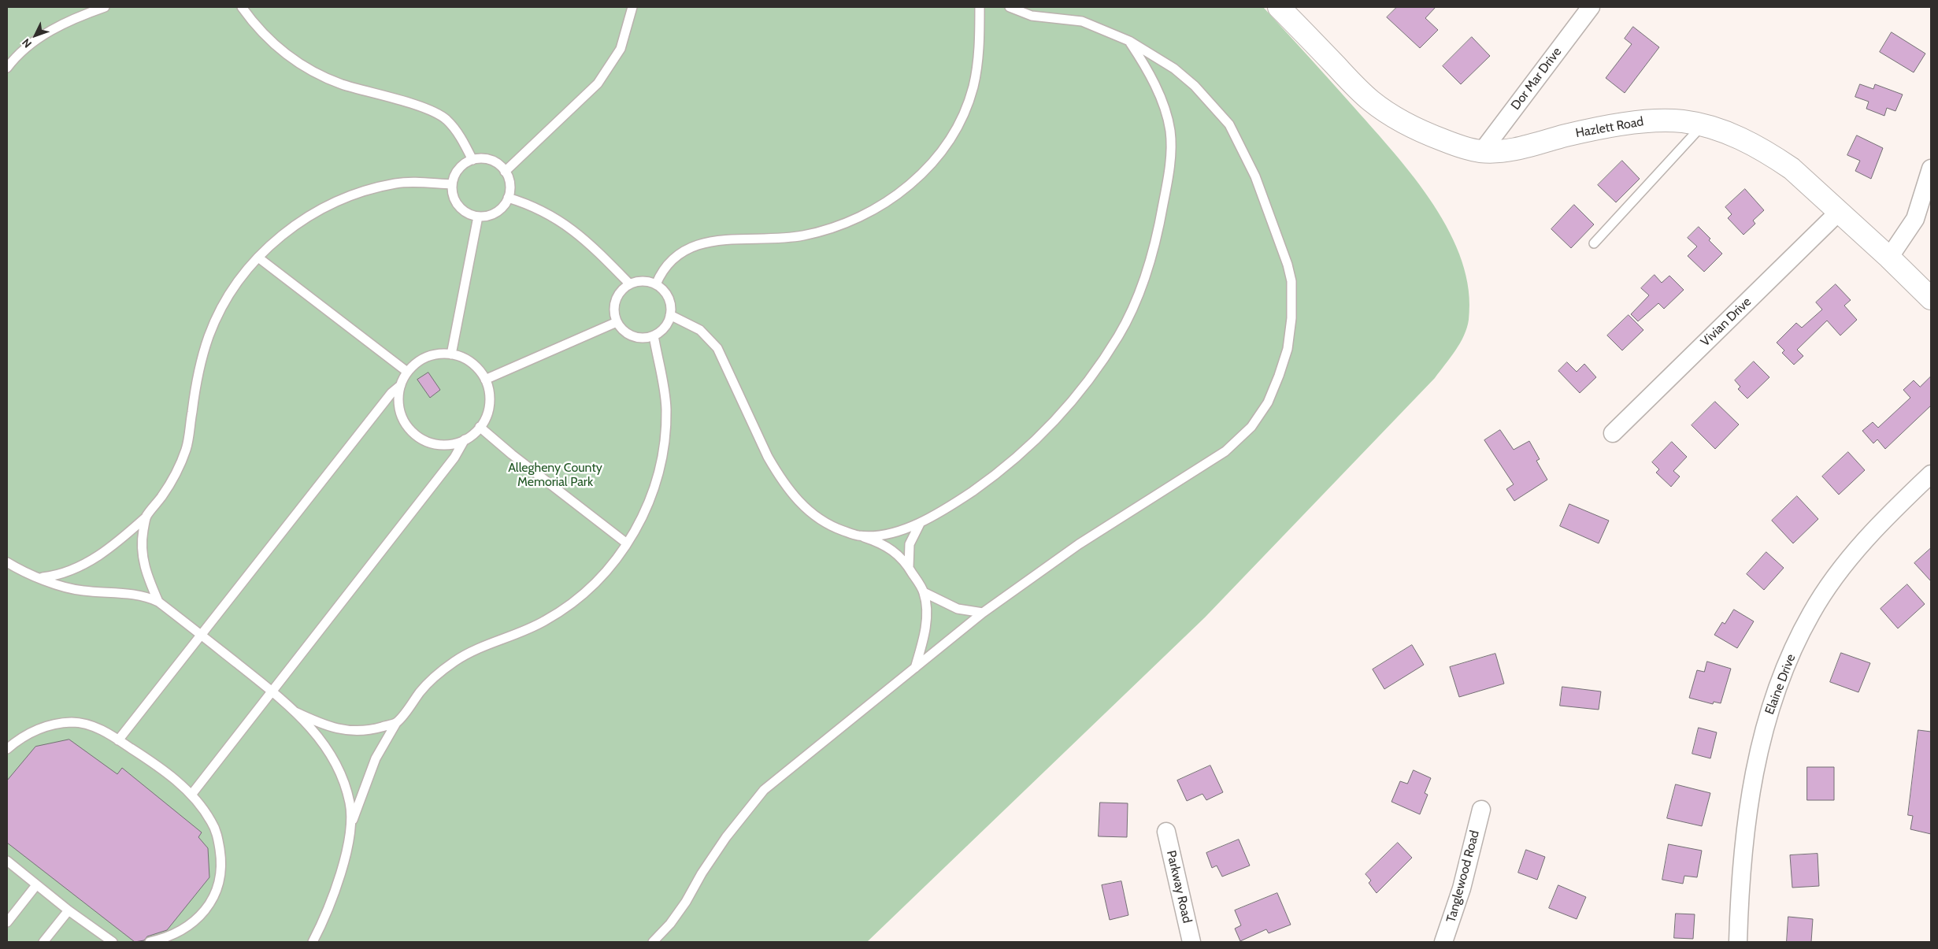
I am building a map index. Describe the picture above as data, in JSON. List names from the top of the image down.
{
  "streets": {
    "street": [
      "Dor Mar Drive",
      "Hazlett Road",
      "Vivian Drive",
      "Elaine Drive",
      "Tanglewood Road",
      "Parkway Road"
    ]
  },
  "crossings": [
    ["Dor Mar Drive", "Hazlett Road"],
    ["Hazlett Road", "Vivian Drive"]
  ],
  "parks": ["Allegheny County Memorial Park"],
  "north": "bottom left"
}
